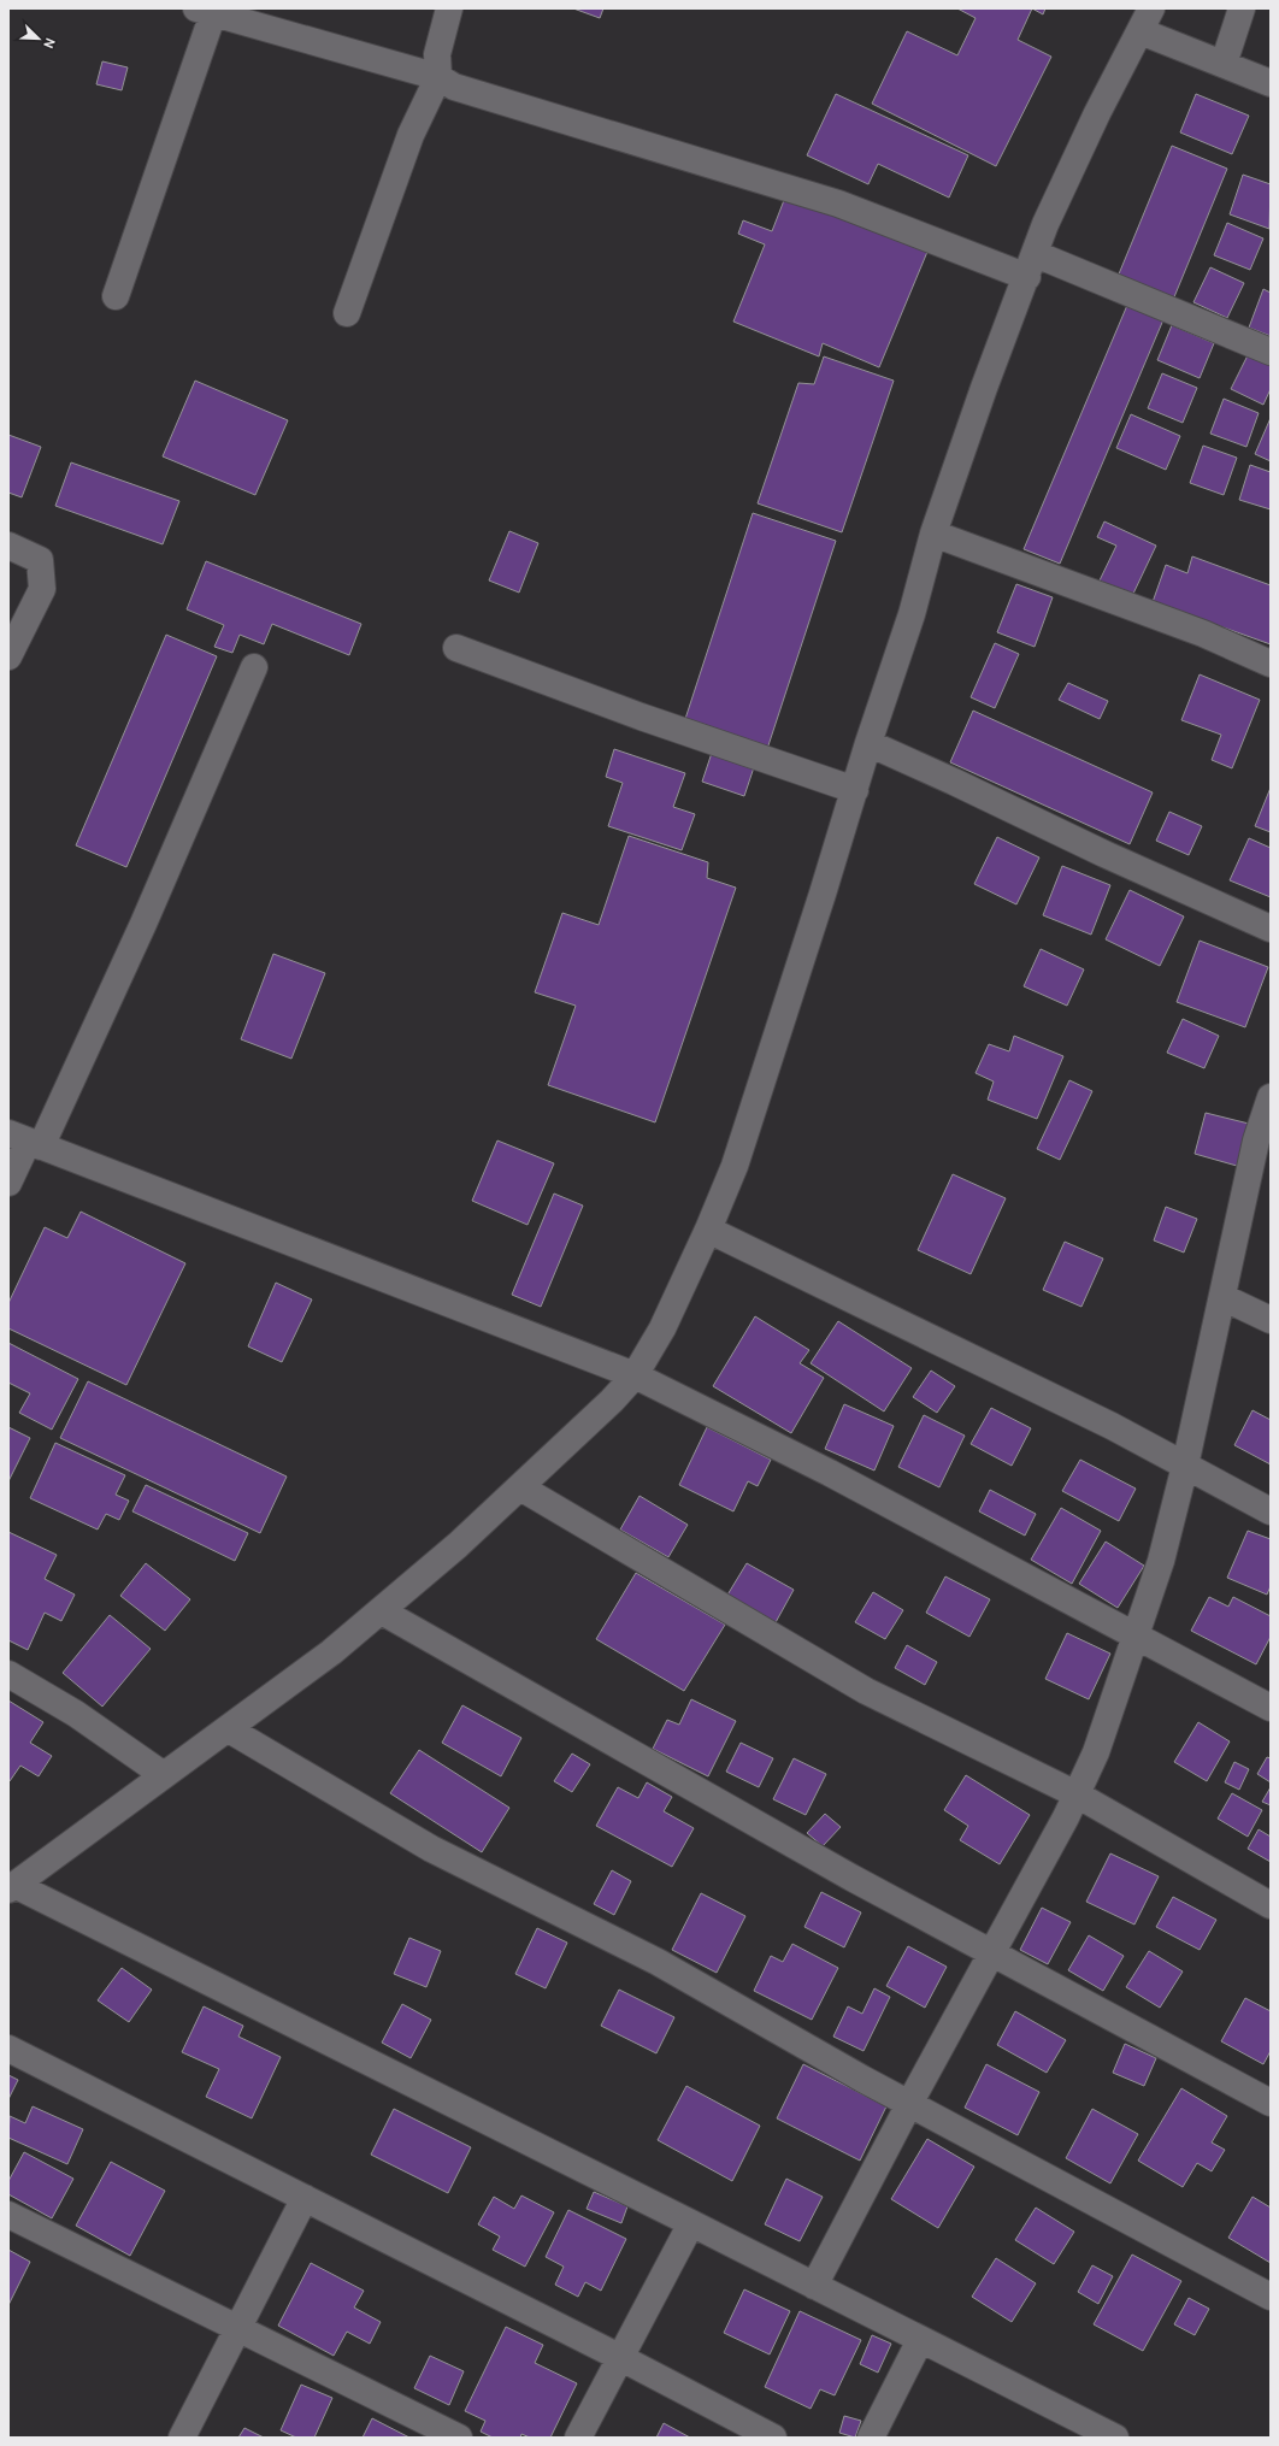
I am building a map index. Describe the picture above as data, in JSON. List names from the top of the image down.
{
  "north": "bottom right"
}
